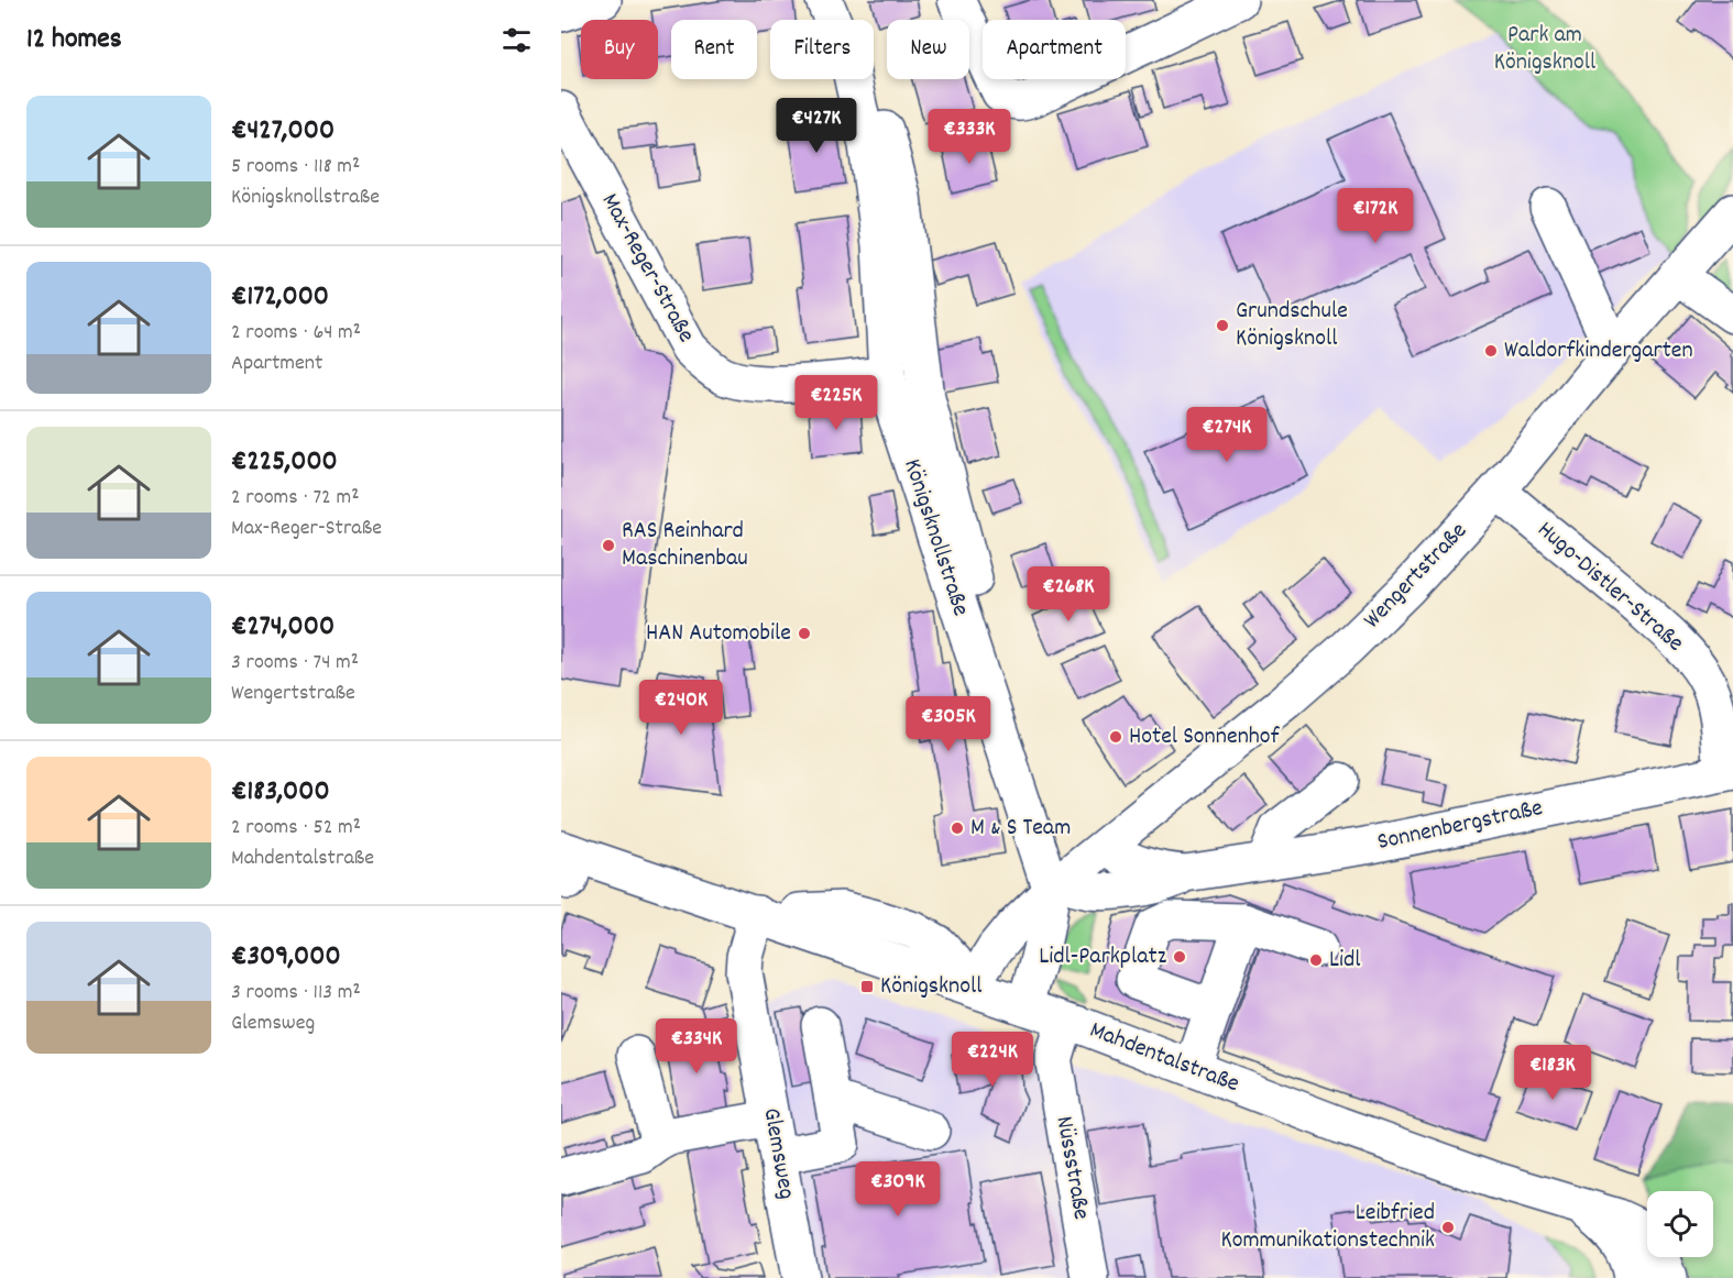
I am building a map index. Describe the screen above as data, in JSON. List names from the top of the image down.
{
  "streets": {
    "street": [
      "Max-Reger-Straße",
      "Königsknollstraße",
      "Wengertstraße",
      "Hugo-Distler-Straße",
      "Sonnenbergstraße",
      "Mahdentalstraße",
      "Glemsweg",
      "Nüssstraße"
    ]
  },
  "crossings": [
    ["Max-Reger-Straße", "Königsknollstraße"],
    ["Königsknollstraße", "Wengertstraße"],
    ["Königsknollstraße", "Sonnenbergstraße"],
    ["Wengertstraße", "Hugo-Distler-Straße"],
    ["Wengertstraße", "Sonnenbergstraße"],
    ["Wengertstraße", "Mahdentalstraße"],
    ["Hugo-Distler-Straße", "Sonnenbergstraße"],
    ["Mahdentalstraße", "Glemsweg"],
    ["Mahdentalstraße", "Nüssstraße"]
  ],
  "parks": ["Park am Königsknoll"],
  "places": {
    "other": [
      "Grundschule Königsknoll",
      "Waldorfkindergarten",
      "RAS Reinhard Maschinenbau",
      "HAN Automobile",
      "Hotel Sonnenhof",
      "M & S Team",
      "Lidl-Parkplatz",
      "Lidl",
      "Leibfried Kommunikationstechnik"
    ],
    "transit": ["Königsknoll"]
  },
  "page": {
    "heading": "12 homes",
    "chip": [
      "Buy",
      "Rent",
      "Filters",
      "New",
      "Apartment"
    ],
    "list": [
      {
        "name": "€427,000",
        "note": "5 rooms · 118 m² · Königsknollstraße"
      },
      {
        "name": "€172,000",
        "note": "2 rooms · 64 m² · Apartment"
      },
      {
        "name": "€225,000",
        "note": "2 rooms · 72 m² · Max-Reger-Straße"
      },
      {
        "name": "€274,000",
        "note": "3 rooms · 74 m² · Wengertstraße"
      },
      {
        "name": "€183,000",
        "note": "2 rooms · 52 m² · Mahdentalstraße"
      },
      {
        "name": "€309,000",
        "note": "3 rooms · 113 m² · Glemsweg"
      }
    ],
    "price": [
      "€427K",
      "€333K",
      "€172K",
      "€225K",
      "€274K",
      "€268K",
      "€240K",
      "€305K",
      "€334K",
      "€224K",
      "€183K",
      "€309K"
    ]
  }
}
